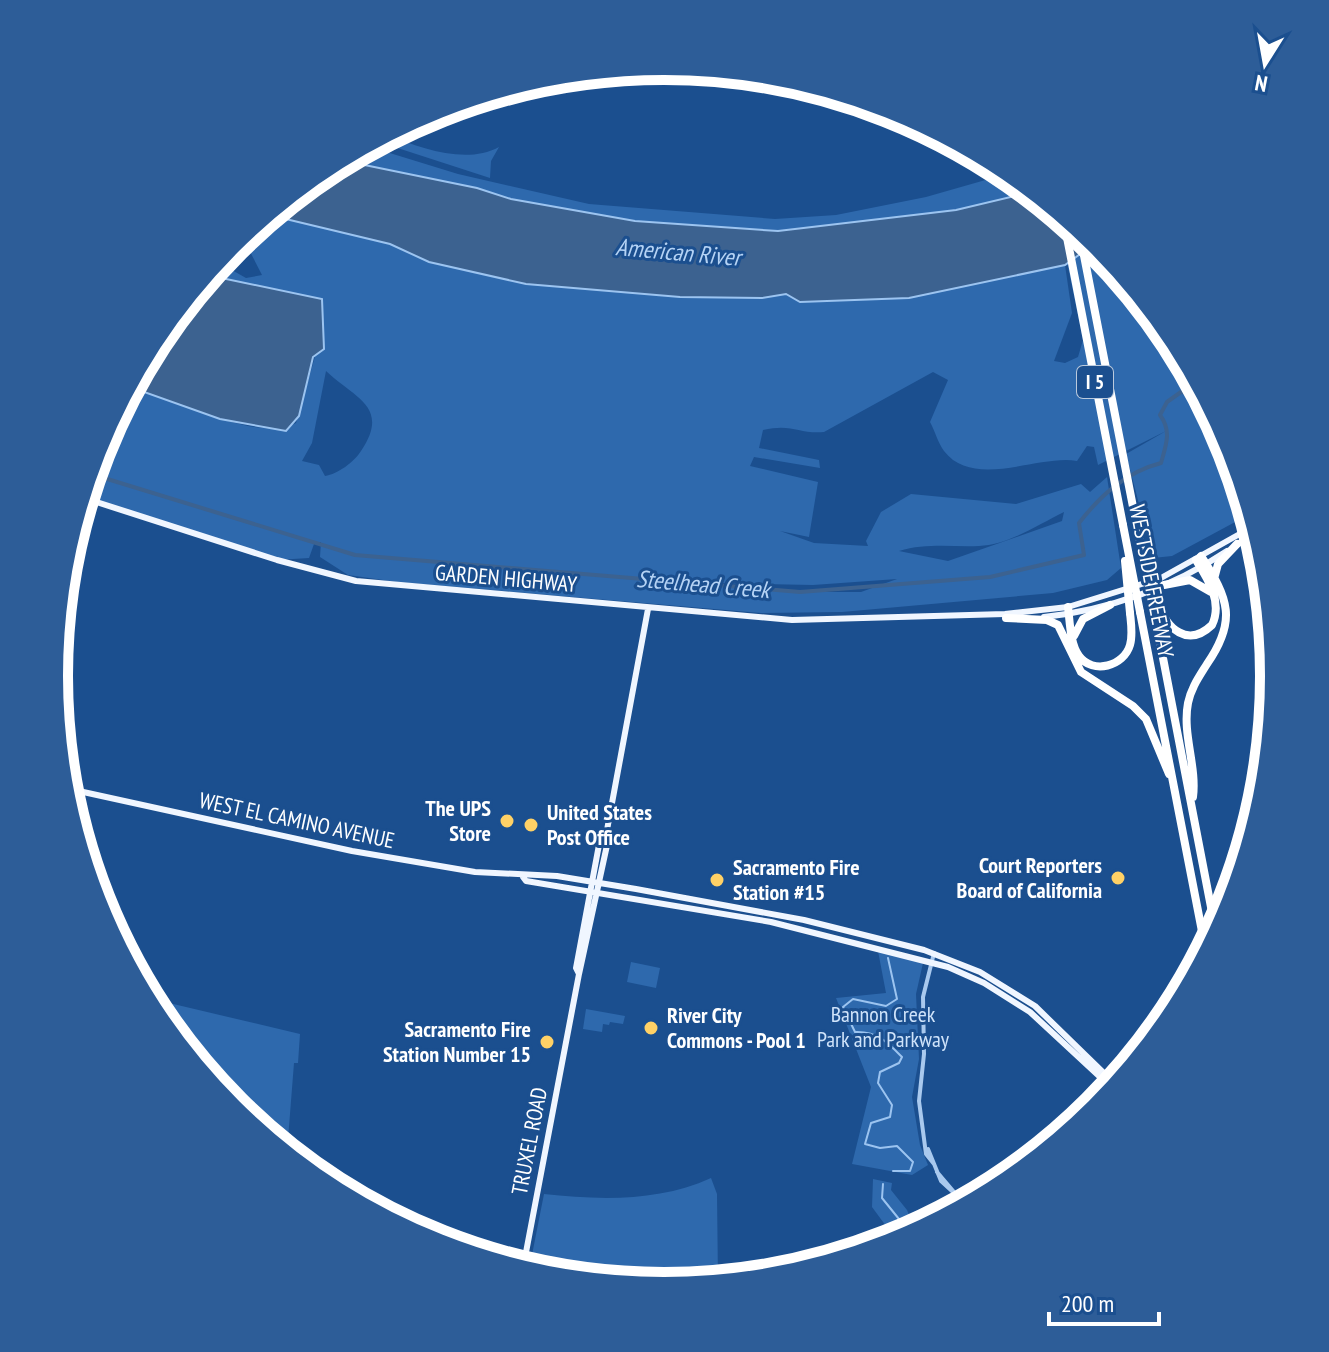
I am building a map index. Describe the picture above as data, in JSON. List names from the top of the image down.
{
  "streets": {
    "highway": ["I 5", "WESTSIDE FREEWAY"],
    "main road": ["GARDEN HIGHWAY", "WEST EL CAMINO AVENUE", "TRUXEL ROAD"]
  },
  "crossings": [
    ["GARDEN HIGHWAY", "TRUXEL ROAD"],
    ["WEST EL CAMINO AVENUE", "TRUXEL ROAD"]
  ],
  "water": ["American River", "Steelhead Creek"],
  "parks": ["Bannon Creek Park and Parkway"],
  "places": [
    "The UPS Store",
    "United States Post Office",
    "Court Reporters Board of California",
    "Sacramento Fire Station #15",
    "River City Commons - Pool 1",
    "Sacramento Fire Station Number 15"
  ],
  "scale_bar": "200 m",
  "north": "bottom"
}
